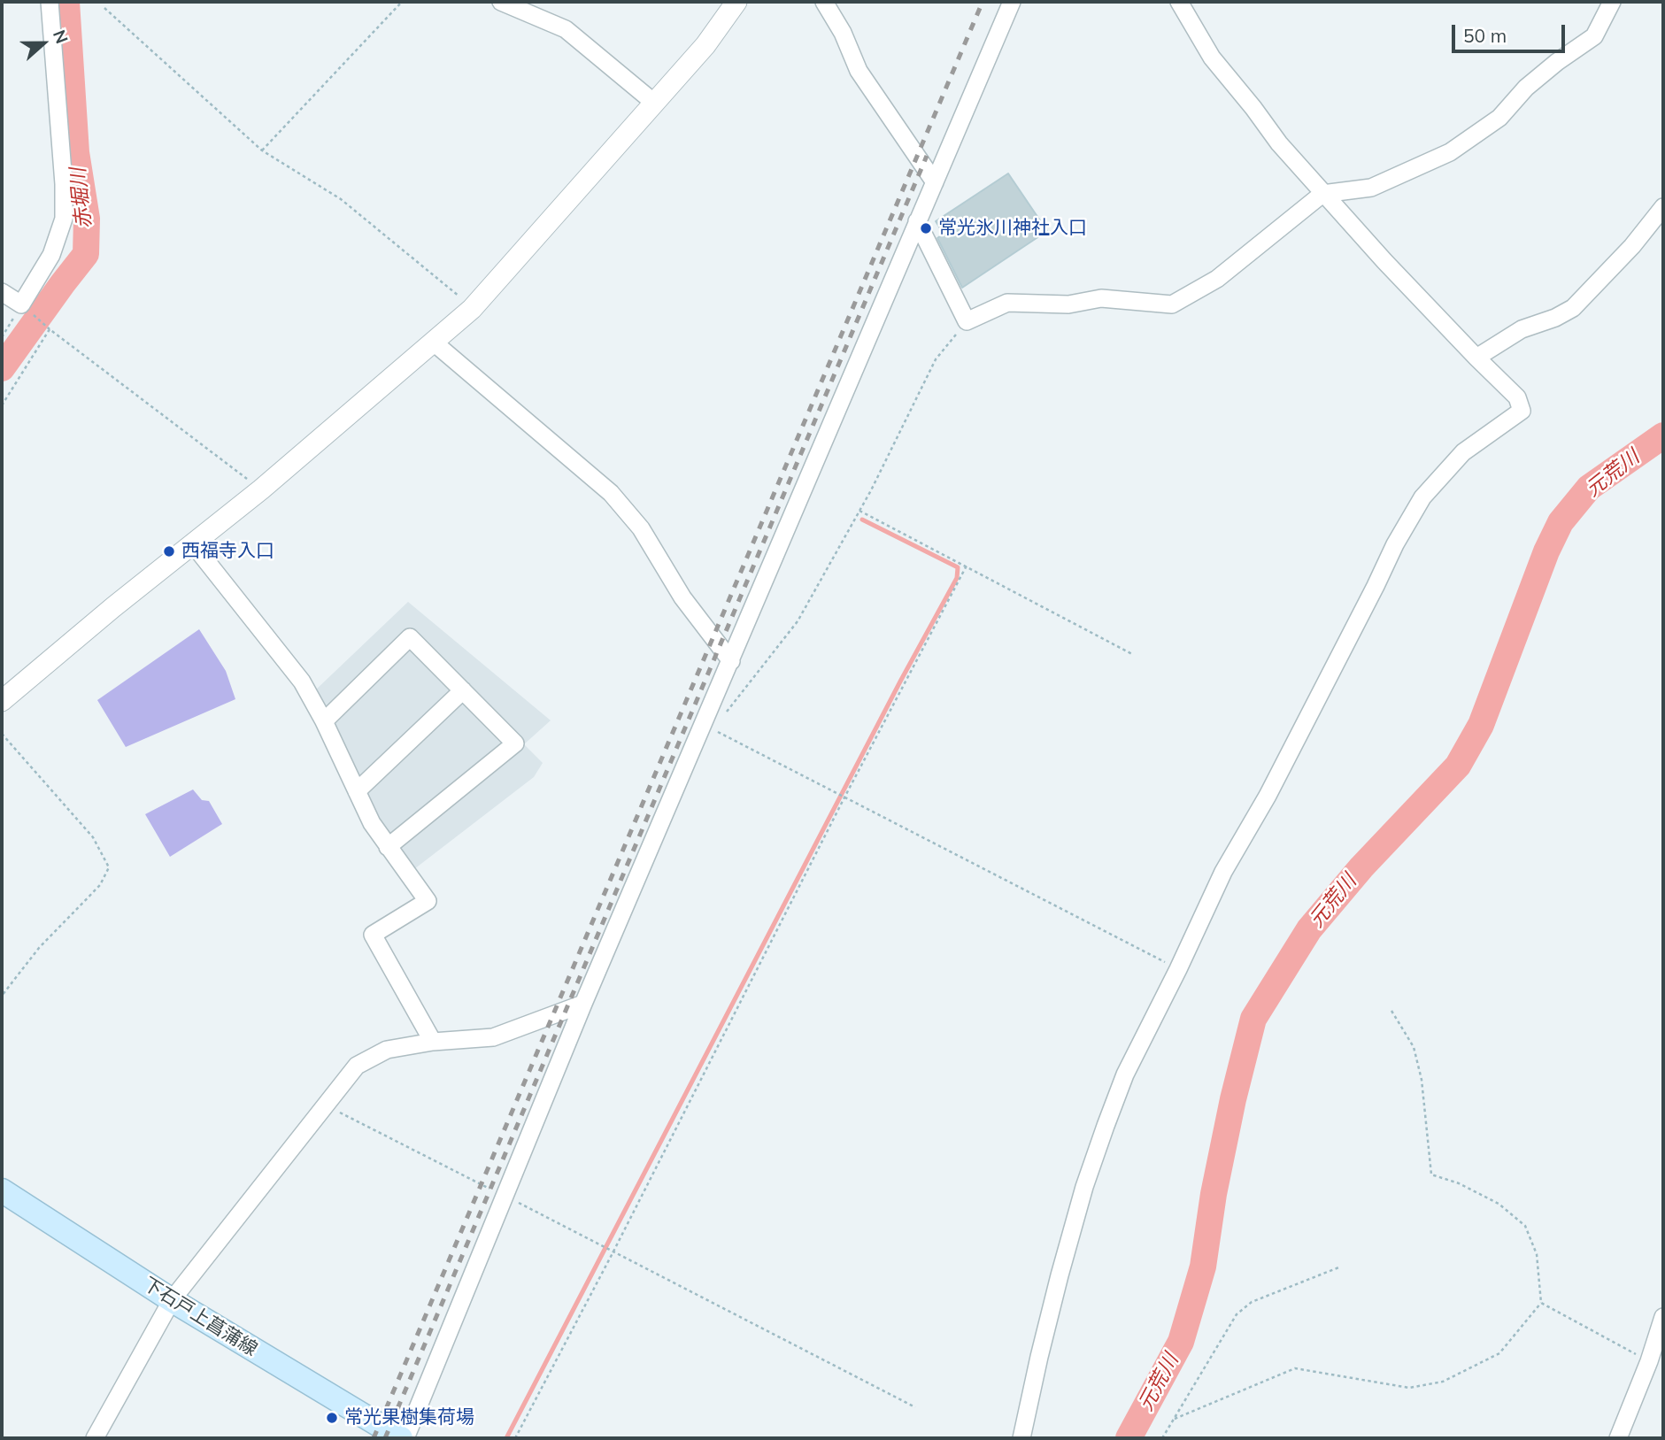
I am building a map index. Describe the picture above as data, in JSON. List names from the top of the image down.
{
  "streets": {
    "main road": ["下石戸上菖蒲線"]
  },
  "water": ["赤堀川", "元荒川"],
  "places": ["常光氷川神社入口", "西福寺入口", "常光果樹集荷場"],
  "scale_bar": "50 m",
  "north": "right"
}
